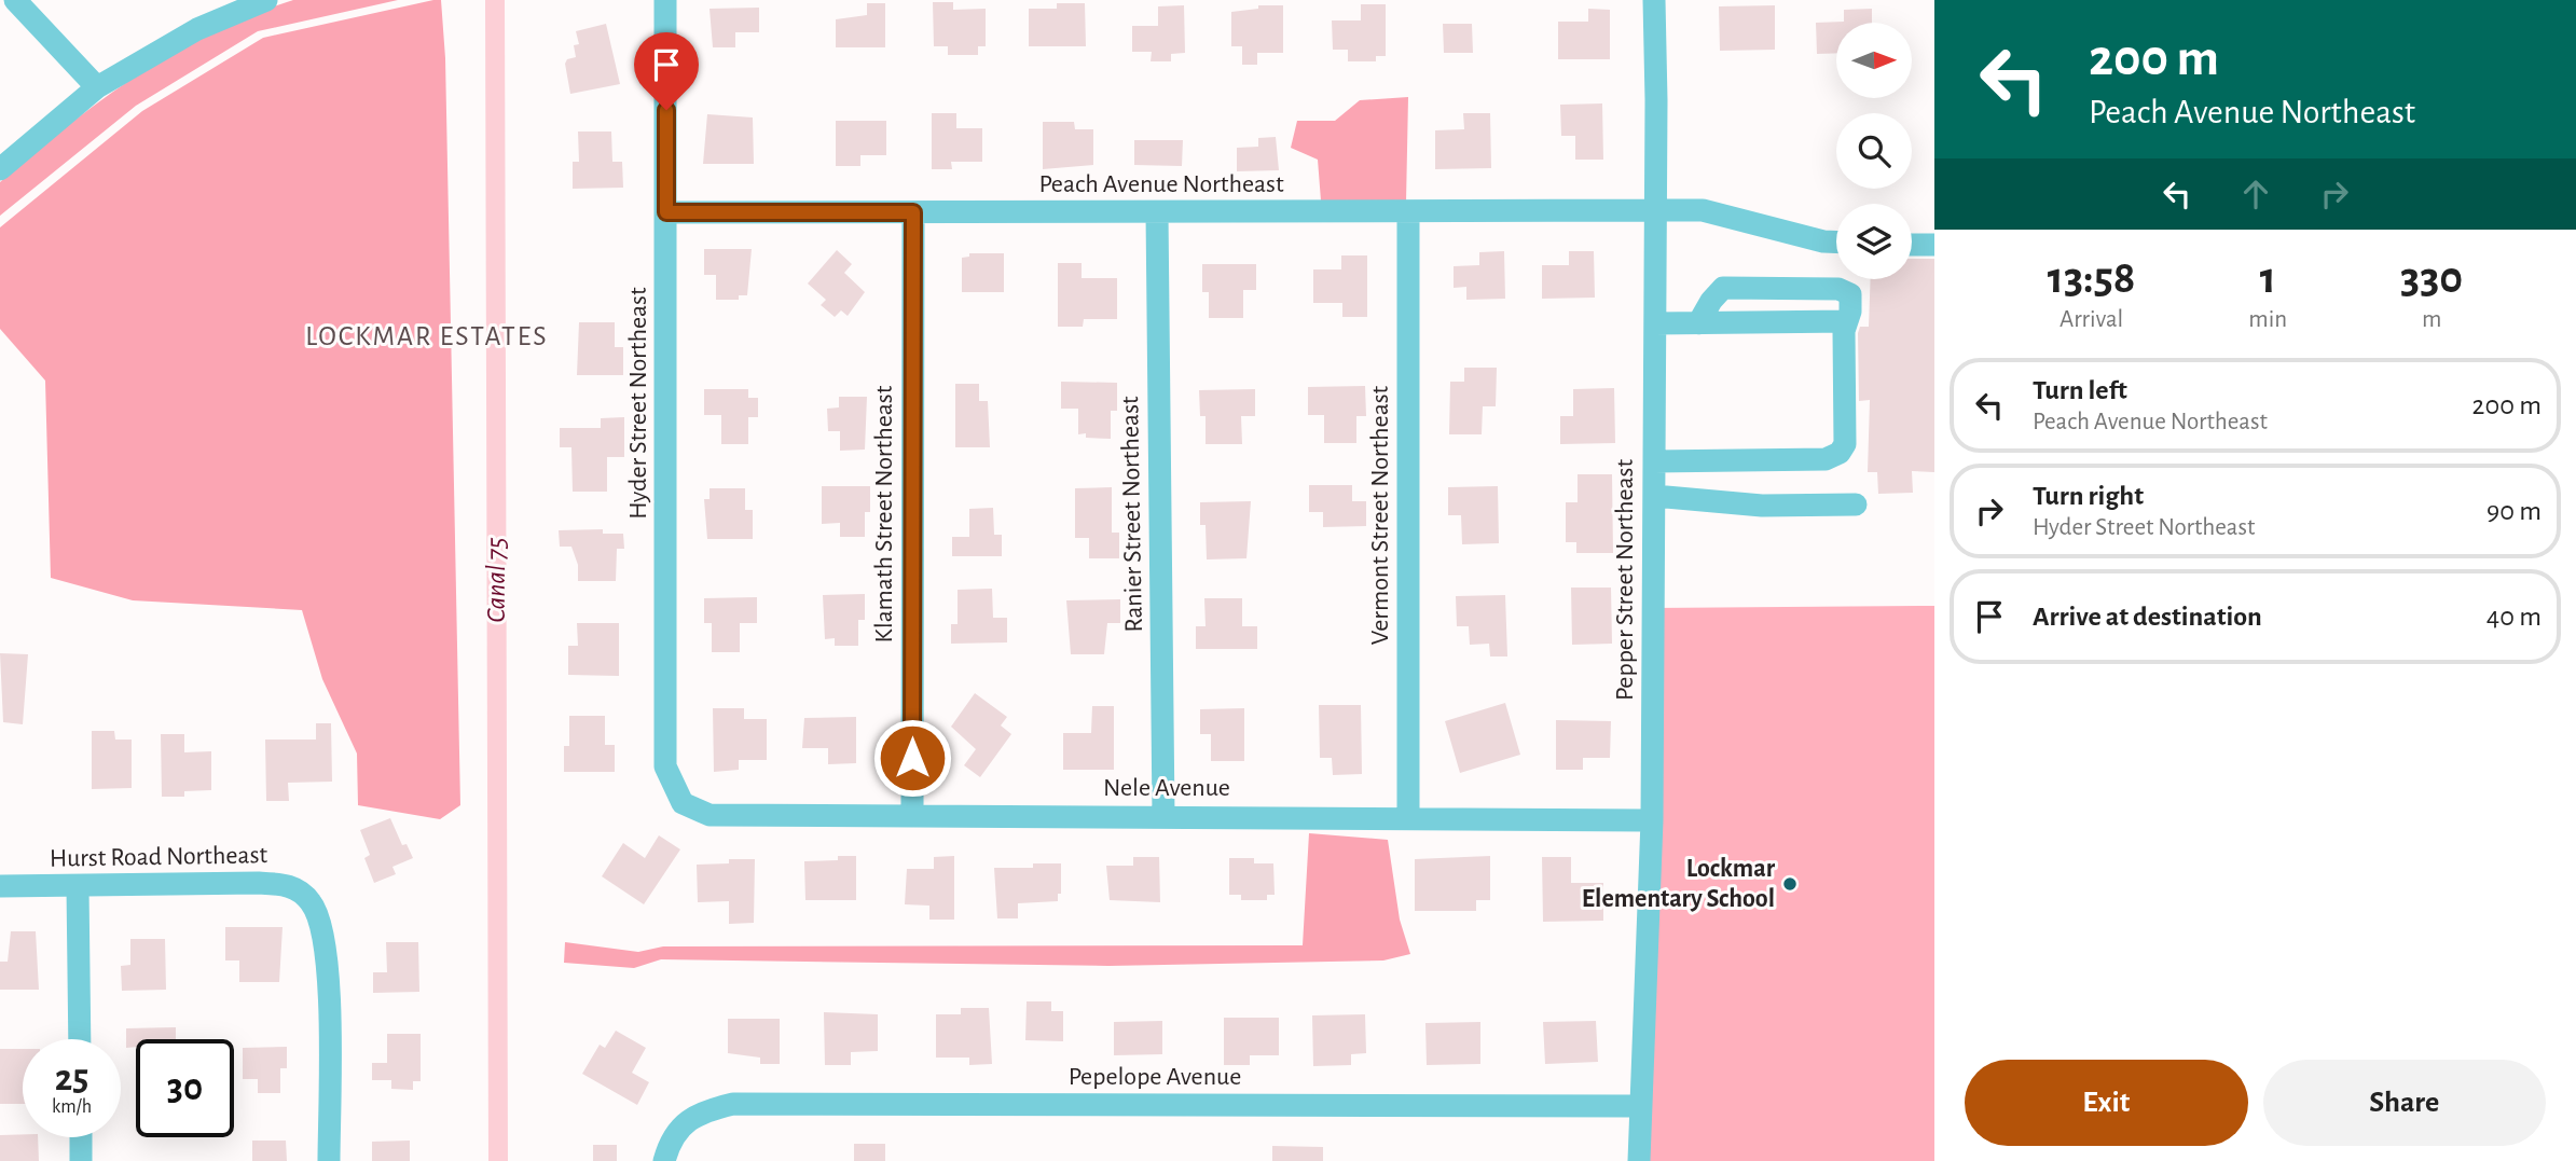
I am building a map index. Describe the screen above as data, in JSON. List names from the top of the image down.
{
  "streets": {
    "street": [
      "Peach Avenue Northeast",
      "Hyder Street Northeast",
      "Klamath Street Northeast",
      "Ranier Street Northeast",
      "Vermont Street Northeast",
      "Pepper Street Northeast",
      "Nele Avenue",
      "Hurst Road Northeast",
      "Pepelope Avenue"
    ]
  },
  "crossings": [
    ["Peach Avenue Northeast", "Hyder Street Northeast"],
    ["Peach Avenue Northeast", "Klamath Street Northeast"],
    ["Peach Avenue Northeast", "Ranier Street Northeast"],
    ["Peach Avenue Northeast", "Vermont Street Northeast"],
    ["Peach Avenue Northeast", "Pepper Street Northeast"],
    ["Hyder Street Northeast", "Nele Avenue"],
    ["Klamath Street Northeast", "Nele Avenue"],
    ["Ranier Street Northeast", "Nele Avenue"],
    ["Vermont Street Northeast", "Nele Avenue"],
    ["Pepper Street Northeast", "Nele Avenue"],
    ["Pepper Street Northeast", "Pepelope Avenue"]
  ],
  "districts": ["LOCKMAR ESTATES"],
  "water": ["Canal 75"],
  "places": ["Lockmar Elementary School"],
  "north": "right",
  "page": {
    "turn": ["200 m", "Peach Avenue Northeast"],
    "eta": [
      "13:58",
      "Arrival",
      "1",
      "min",
      "330",
      "m"
    ],
    "list": [
      {
        "name": "Turn left",
        "note": "Peach Avenue Northeast",
        "value": "200 m"
      },
      {
        "name": "Turn right",
        "note": "Hyder Street Northeast",
        "value": "90 m"
      },
      {
        "name": "Arrive at destination",
        "value": "40 m"
      }
    ],
    "speed": "25 km/h",
    "limit": "30",
    "buttons": ["Exit", "Share"]
  }
}
